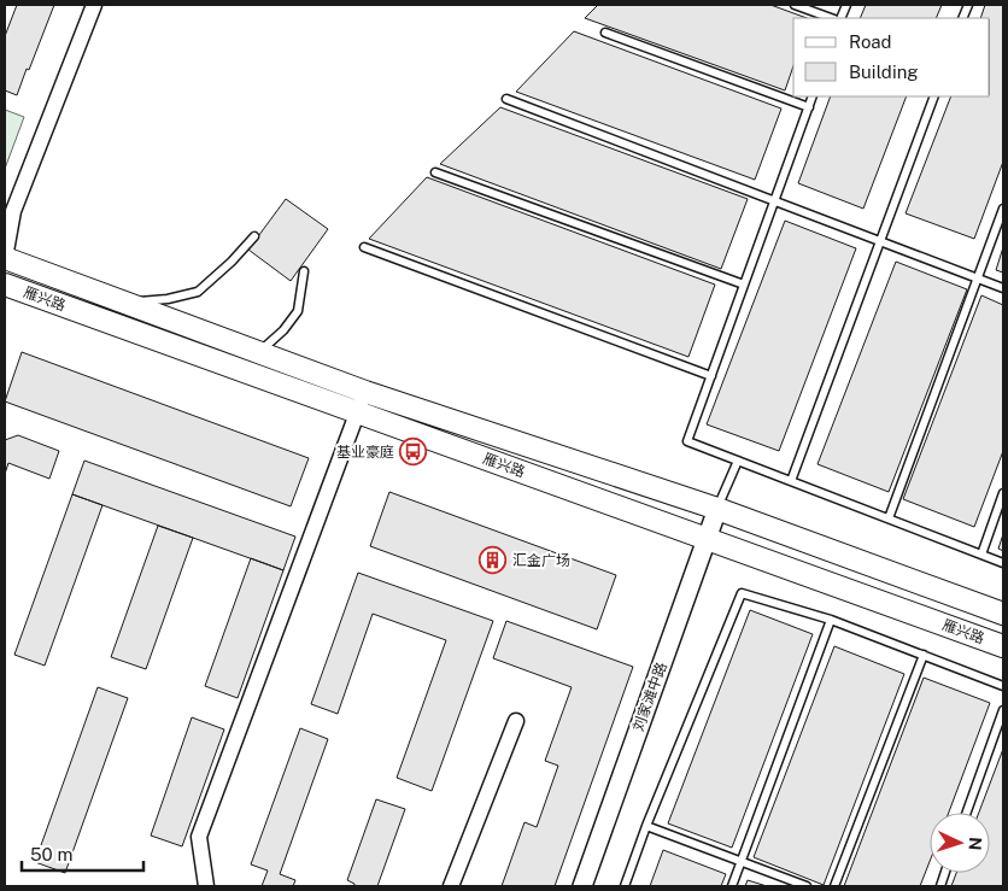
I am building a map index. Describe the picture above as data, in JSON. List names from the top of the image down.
{
  "streets": {
    "main road": ["雁兴路"],
    "street": ["刘家滩中路"]
  },
  "crossings": [
    ["雁兴路", "刘家滩中路"]
  ],
  "places": {
    "bus stop": ["基业豪庭"],
    "building": ["汇金广场"]
  },
  "legend": ["Road", "Building"],
  "scale_bar": "50 m",
  "north": "right"
}
